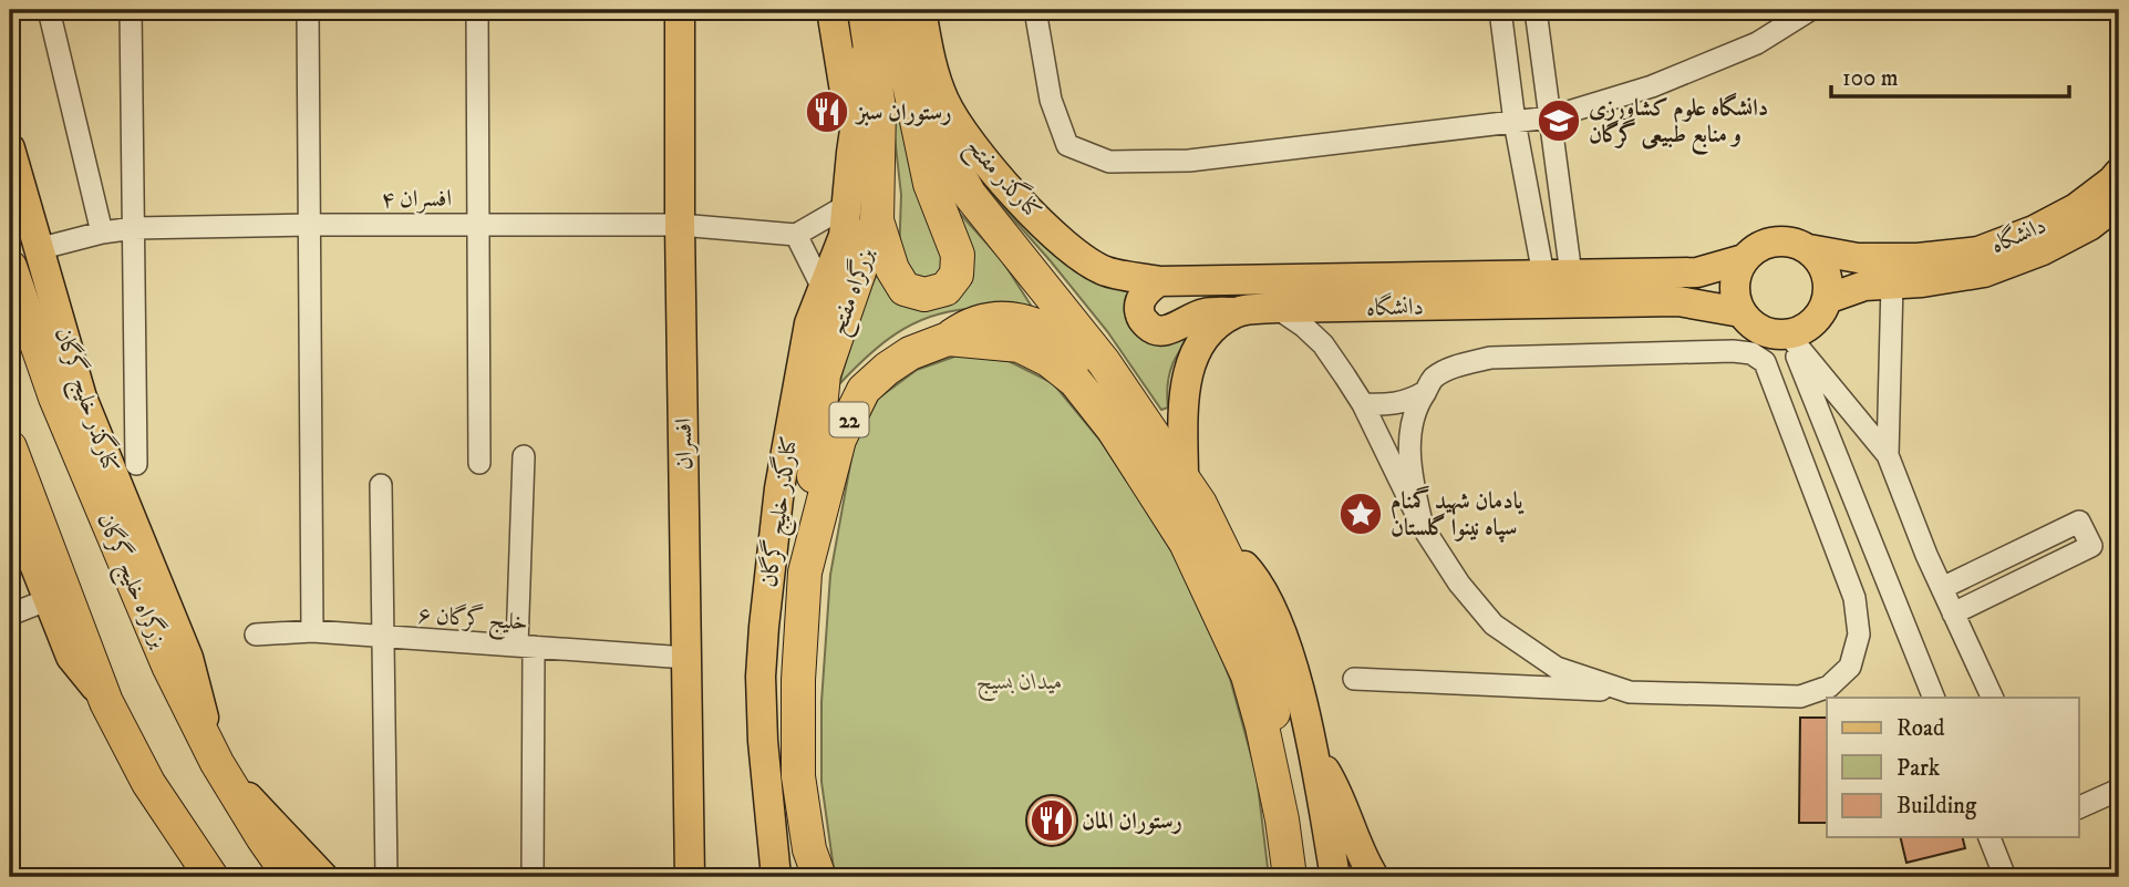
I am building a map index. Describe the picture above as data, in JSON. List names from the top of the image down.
{
  "streets": {
    "highway": ["بزرگراه مفتح", "22", "بزرگراه خلیج گرگان"],
    "main road": [
      "کنارگذر مفتح",
      "دانشگاه",
      "کنارگذر خلیج گرگان",
      "افسران"
    ],
    "street": ["افسران ۴", "خلیج گرگان ۶"]
  },
  "crossings": [
    ["کنارگذر مفتح", "دانشگاه"],
    ["افسران ۴", "کنارگذر خلیج گرگان"],
    ["افسران ۴", "افسران"],
    ["بزرگراه مفتح", "22"],
    ["کنارگذر خلیج گرگان", "بزرگراه خلیج گرگان"],
    ["افسران", "خلیج گرگان ۶"]
  ],
  "parks": ["میدان بسیج"],
  "places": {
    "restaurant": ["رستوران سبز", "رستوران المان"],
    "school or university": ["دانشگاه علوم کشاورزی و منابع طبیعی گرگان"],
    "place": ["یادمان شهید گمنام سپاه نینوا گلستان"]
  },
  "legend": ["Road", "Park", "Building"],
  "scale_bar": "100 m"
}
